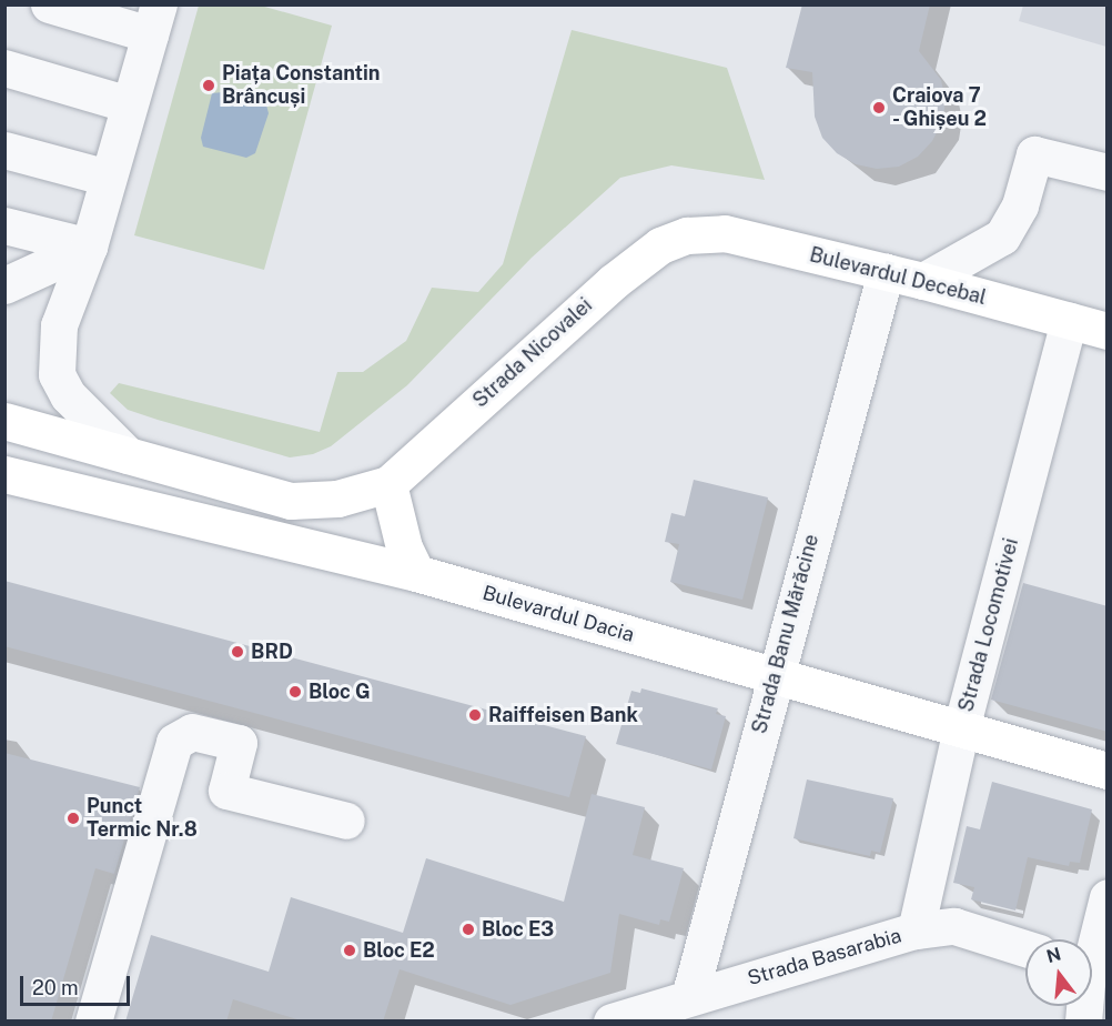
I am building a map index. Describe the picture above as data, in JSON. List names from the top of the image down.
{
  "streets": {
    "main road": ["Bulevardul Decebal", "Strada Nicovalei", "Bulevardul Dacia"],
    "street": ["Strada Locomotivei", "Strada Banu Mărăcine", "Strada Basarabia"]
  },
  "crossings": [
    ["Bulevardul Decebal", "Strada Nicovalei"],
    ["Bulevardul Decebal", "Strada Locomotivei"],
    ["Bulevardul Decebal", "Strada Banu Mărăcine"],
    ["Bulevardul Dacia", "Strada Locomotivei"],
    ["Bulevardul Dacia", "Strada Banu Mărăcine"],
    ["Strada Locomotivei", "Strada Basarabia"],
    ["Strada Banu Mărăcine", "Strada Basarabia"]
  ],
  "places": [
    "Piața Constantin Brâncuși",
    "Craiova 7 - Ghișeu 2",
    "BRD",
    "Bloc G",
    "Raiffeisen Bank",
    "Punct Termic Nr.8",
    "Bloc E3",
    "Bloc E2"
  ],
  "scale_bar": "20 m",
  "north": "top"
}
